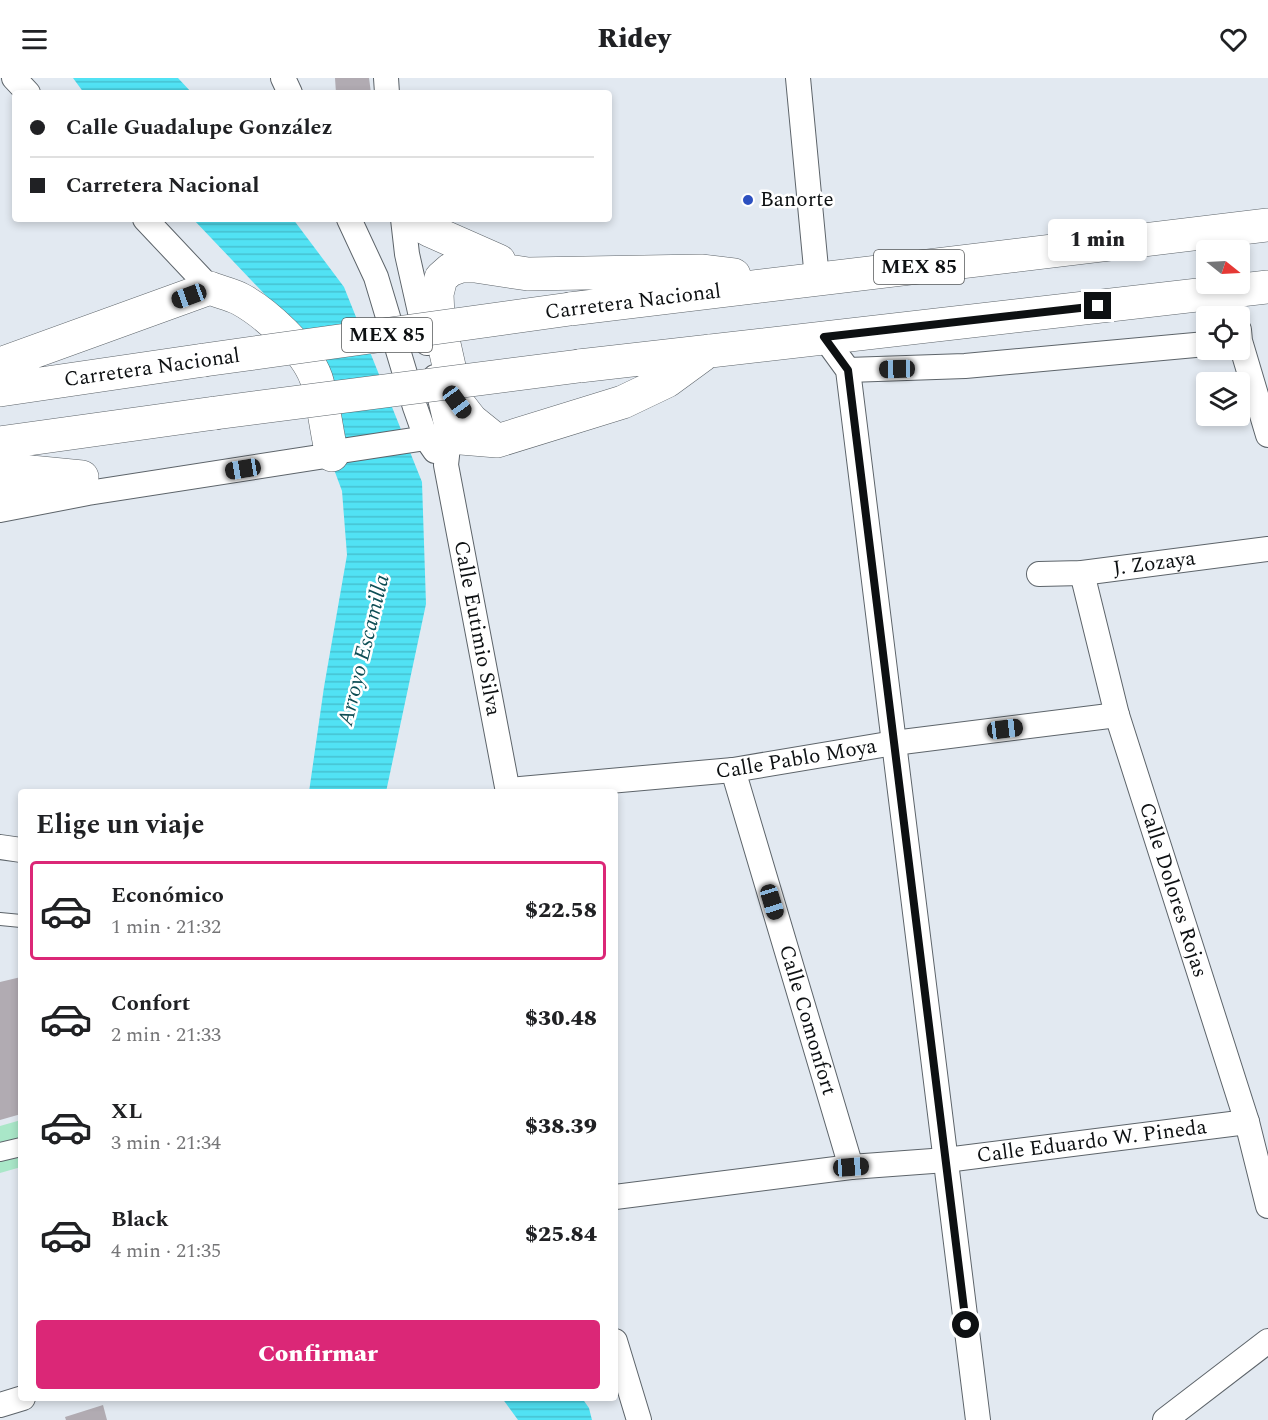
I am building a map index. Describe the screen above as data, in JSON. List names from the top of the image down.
{
  "streets": {
    "highway": ["MEX 85", "Carretera Nacional"],
    "street": [
      "J. Zozaya",
      "Calle Eutimio Silva",
      "Calle Pablo Moya",
      "Calle Dolores Rojas",
      "Calle Comonfort",
      "Calle Eduardo W. Pineda"
    ]
  },
  "crossings": [
    ["MEX 85", "Carretera Nacional"],
    ["J. Zozaya", "Calle Dolores Rojas"],
    ["Calle Pablo Moya", "Calle Dolores Rojas"],
    ["Calle Pablo Moya", "Calle Comonfort"],
    ["Calle Dolores Rojas", "Calle Eduardo W. Pineda"],
    ["Calle Comonfort", "Calle Eduardo W. Pineda"]
  ],
  "water": ["Arroyo Escamilla"],
  "places": ["Banorte"],
  "north": "right",
  "page": {
    "header": "Ridey",
    "banner": ["Calle Guadalupe González", "Carretera Nacional"],
    "bubble": "1 min",
    "heading": "Elige un viaje",
    "list": [
      {
        "name": "Económico",
        "note": "1 min · 21:32",
        "value": "$22.58"
      },
      {
        "name": "Confort",
        "note": "2 min · 21:33",
        "value": "$30.48"
      },
      {
        "name": "XL",
        "note": "3 min · 21:34",
        "value": "$38.39"
      },
      {
        "name": "Black",
        "note": "4 min · 21:35",
        "value": "$25.84"
      }
    ],
    "buttons": "Confirmar"
  }
}
